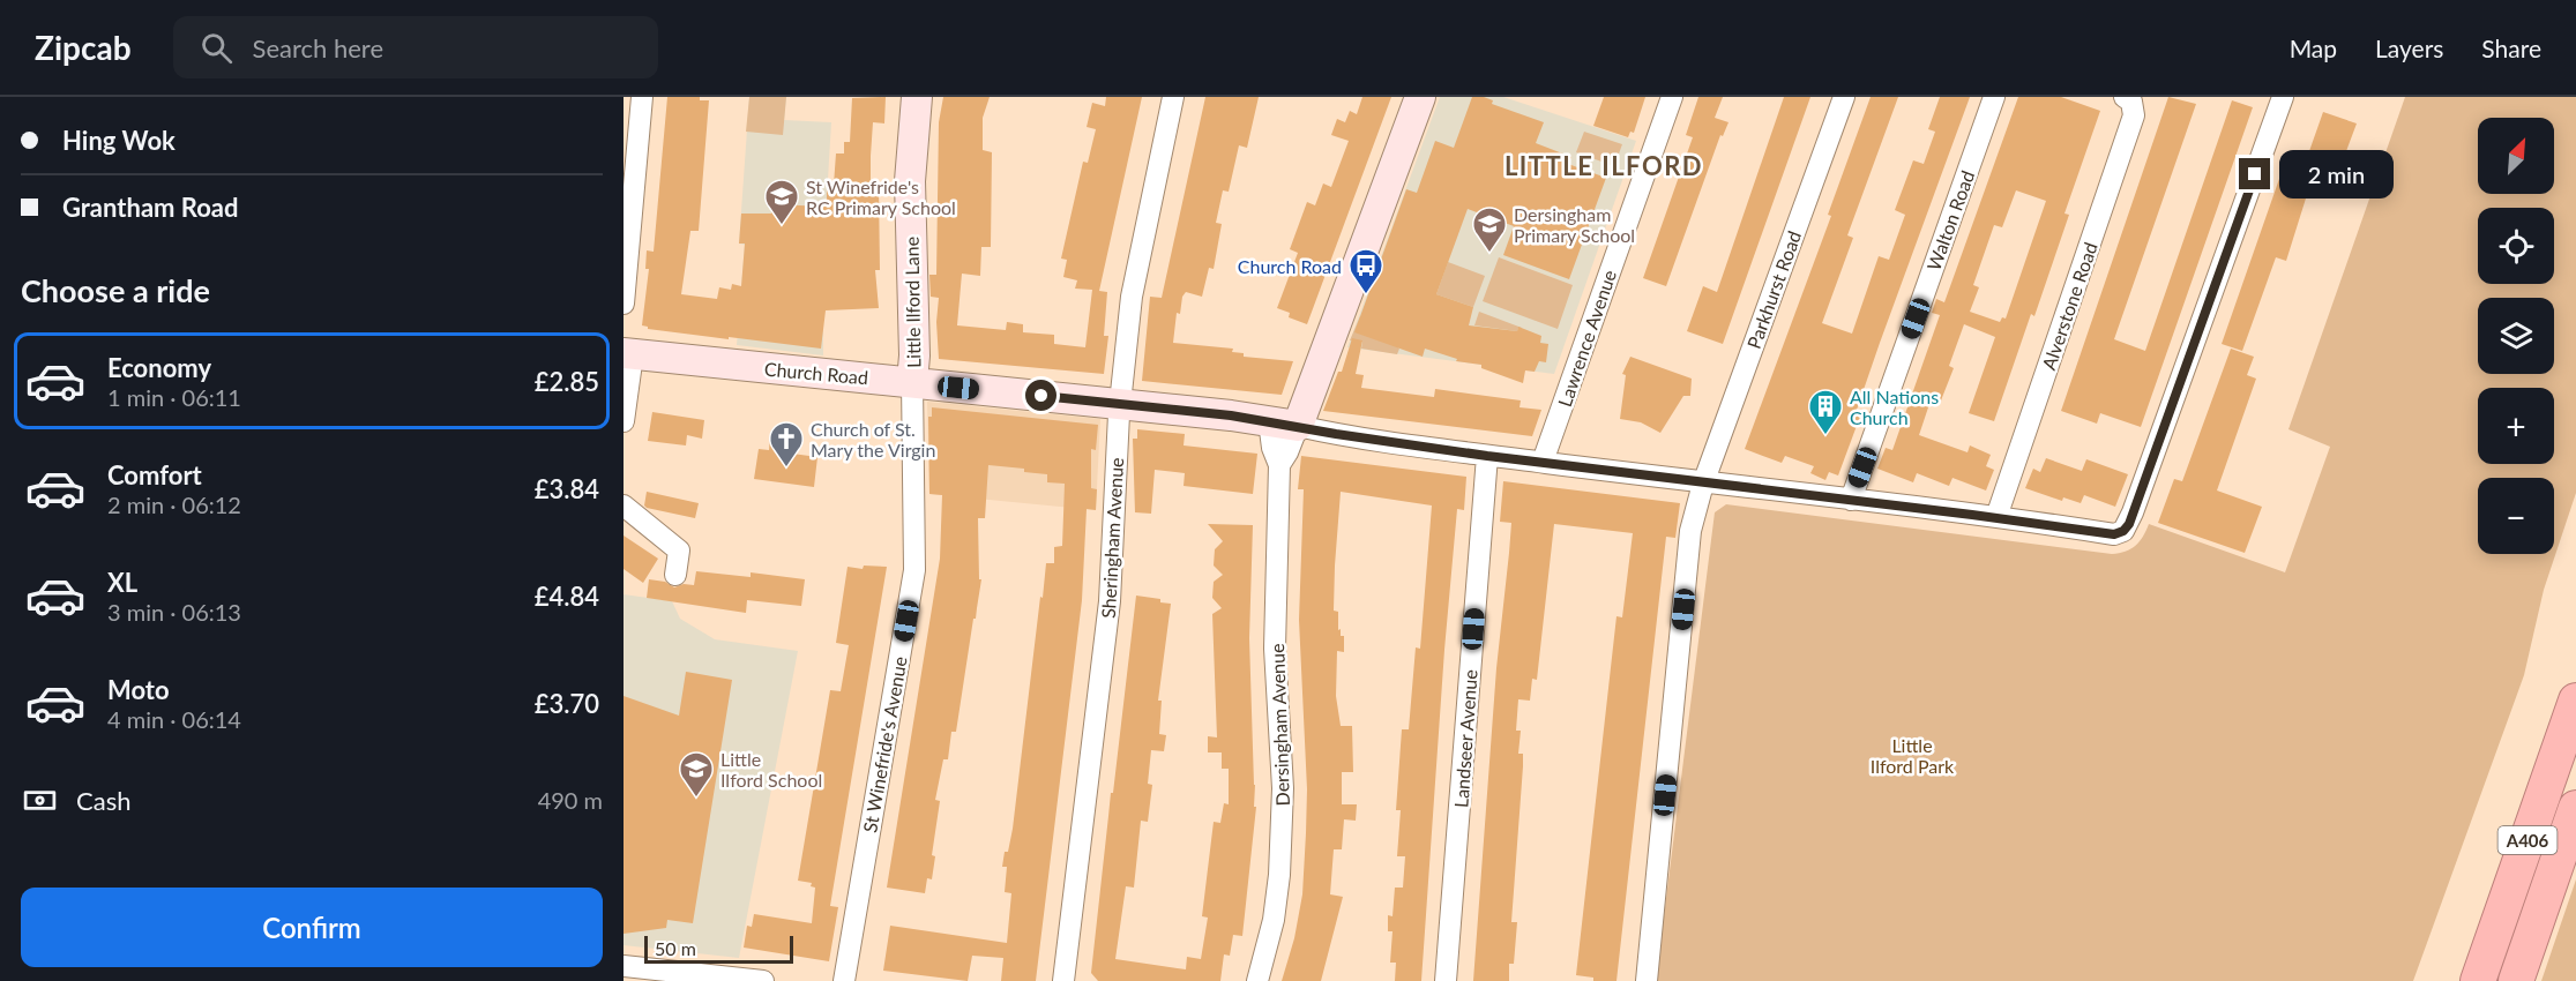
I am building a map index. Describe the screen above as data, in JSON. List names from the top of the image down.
{
  "streets": {
    "highway": ["A406"],
    "main road": ["Little Ilford Lane", "Church Road", "Dersingham Avenue"],
    "street": [
      "Walton Road",
      "Parkhurst Road",
      "Alverstone Road",
      "Lawrence Avenue",
      "Sheringham Avenue",
      "Landseer Avenue",
      "St Winefride's Avenue"
    ]
  },
  "crossings": [
    ["Walton Road", "Church Road"],
    ["Parkhurst Road", "Church Road"],
    ["Little Ilford Lane", "Church Road"],
    ["Little Ilford Lane", "St Winefride's Avenue"],
    ["Alverstone Road", "Church Road"],
    ["Lawrence Avenue", "Church Road"],
    ["Church Road", "Sheringham Avenue"],
    ["Church Road", "Dersingham Avenue"],
    ["Church Road", "Landseer Avenue"],
    ["Church Road", "St Winefride's Avenue"]
  ],
  "districts": ["LITTLE ILFORD"],
  "parks": ["Little Ilford Park"],
  "places": {
    "school or university": ["St Winefride's RC Primary School", "Dersingham Primary School", "Little Ilford School"],
    "bus stop": ["Church Road"],
    "building": ["All Nations Church"],
    "church": ["Church of St. Mary the Virgin"]
  },
  "scale_bar": "50 m",
  "north": "top right",
  "page": {
    "header": "Zipcab",
    "search": "Search here",
    "nav": ["Map", "Layers", "Share"],
    "banner": ["Hing Wok", "Grantham Road"],
    "map_buttons": ["+", "−"],
    "bubble": "2 min",
    "heading": "Choose a ride",
    "list": [
      {
        "name": "Economy",
        "note": "1 min · 06:11",
        "value": "£2.85"
      },
      {
        "name": "Comfort",
        "note": "2 min · 06:12",
        "value": "£3.84"
      },
      {
        "name": "XL",
        "note": "3 min · 06:13",
        "value": "£4.84"
      },
      {
        "name": "Moto",
        "note": "4 min · 06:14",
        "value": "£3.70"
      }
    ],
    "pay": ["Cash", "490 m"],
    "buttons": "Confirm",
    "scale": "50 m"
  }
}
